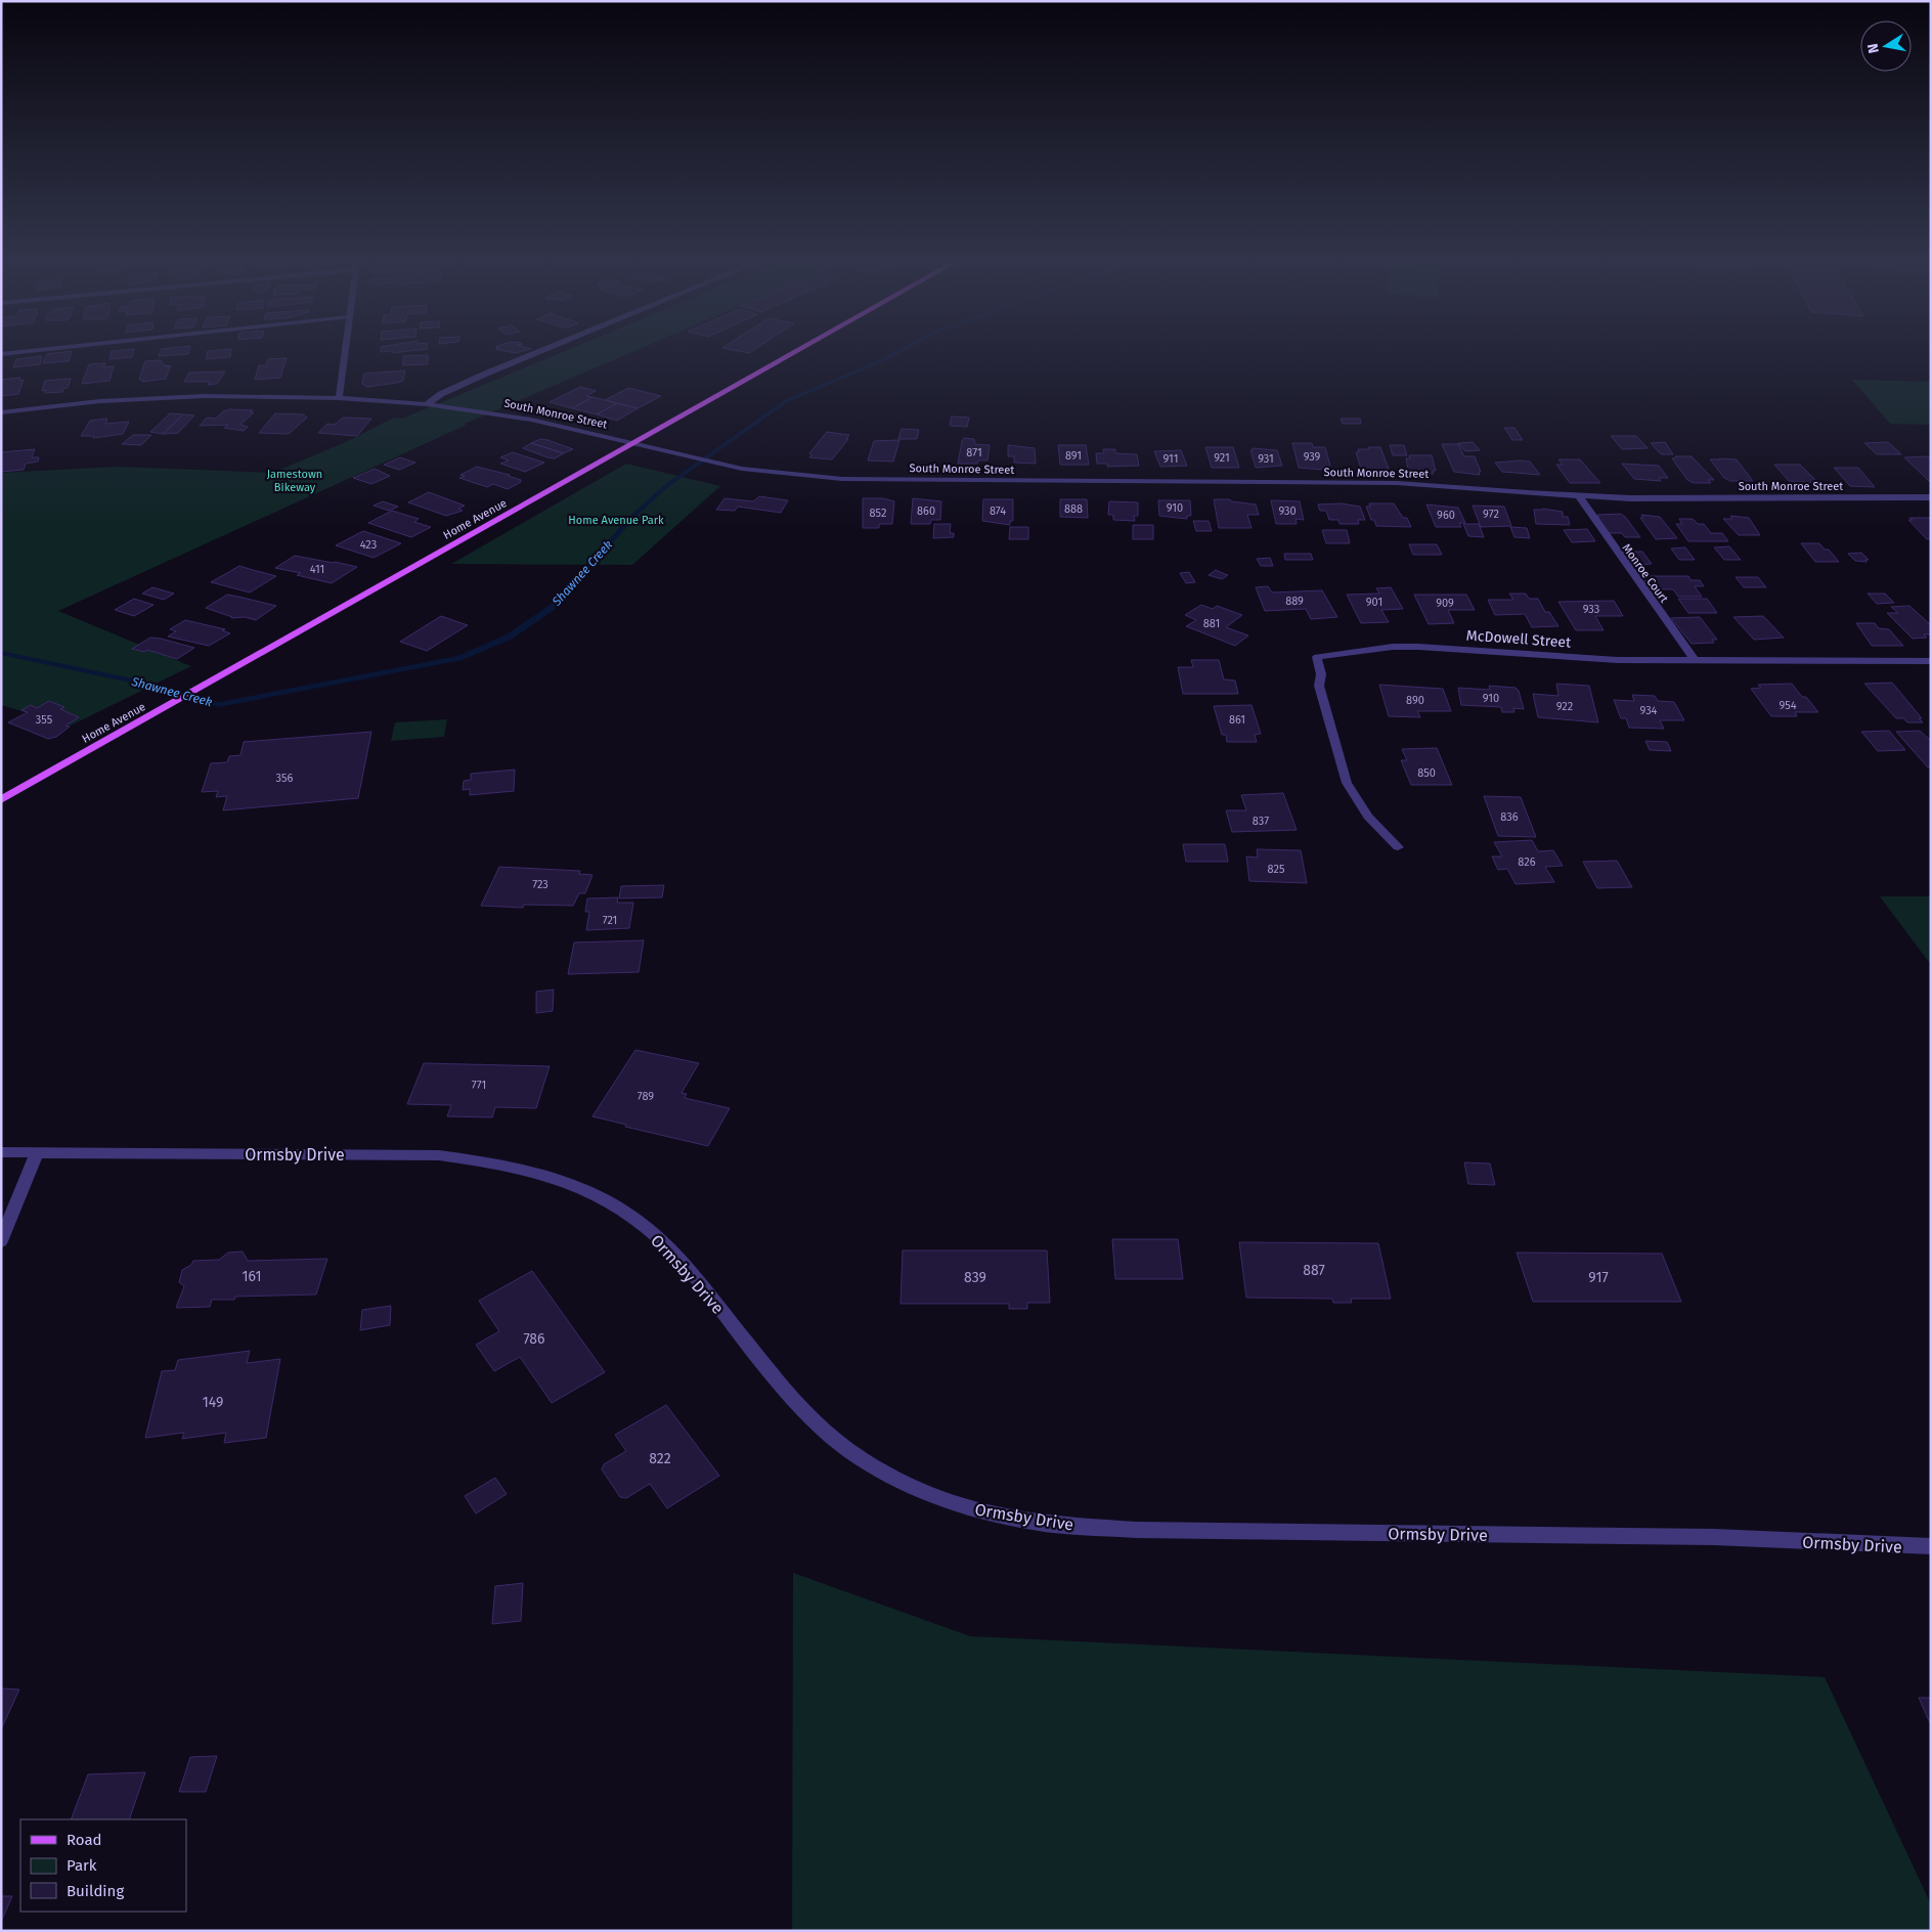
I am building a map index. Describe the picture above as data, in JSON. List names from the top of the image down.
{
  "streets": {
    "main road": ["Home Avenue"],
    "street": [
      "South Monroe Street",
      "Monroe Court",
      "McDowell Street",
      "Ormsby Drive"
    ]
  },
  "crossings": [
    ["South Monroe Street", "Home Avenue"],
    ["South Monroe Street", "Monroe Court"],
    ["Monroe Court", "McDowell Street"]
  ],
  "water": ["Shawnee Creek"],
  "parks": ["Jamestown Bikeway", "Home Avenue Park"],
  "house_numbers": [
    "871",
    "891",
    "939",
    "921",
    "911",
    "931",
    "910",
    "888",
    "860",
    "874",
    "930",
    "852",
    "972",
    "960",
    "423",
    "411",
    "889",
    "901",
    "909",
    "933",
    "881",
    "910",
    "890",
    "954",
    "922",
    "934",
    "355",
    "861",
    "850",
    "356",
    "836",
    "837",
    "826",
    "825",
    "723",
    "721",
    "771",
    "789",
    "887",
    "161",
    "839",
    "917",
    "786",
    "149",
    "822"
  ],
  "legend": ["Road", "Park", "Building"],
  "north": "left"
}
